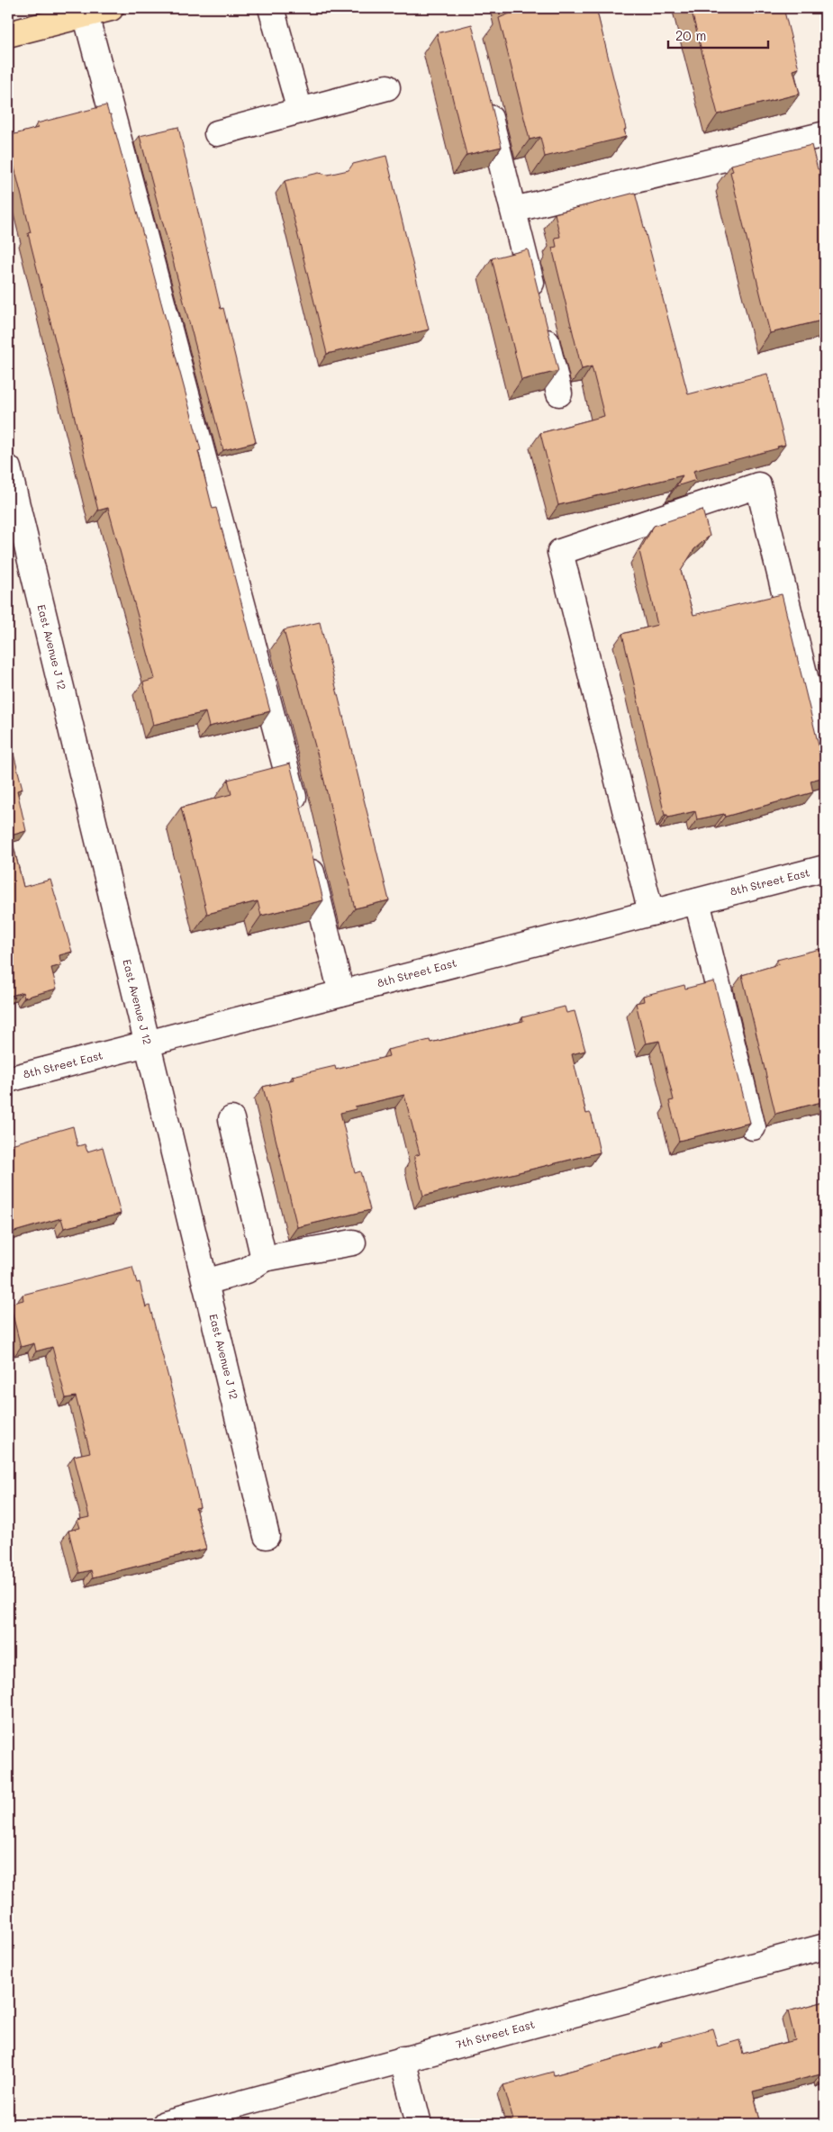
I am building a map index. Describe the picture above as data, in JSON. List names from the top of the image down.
{
  "streets": {
    "street": ["East Avenue J 12", "8th Street East", "7th Street East"]
  },
  "crossings": [
    ["East Avenue J 12", "8th Street East"]
  ],
  "scale_bar": "20 m"
}
